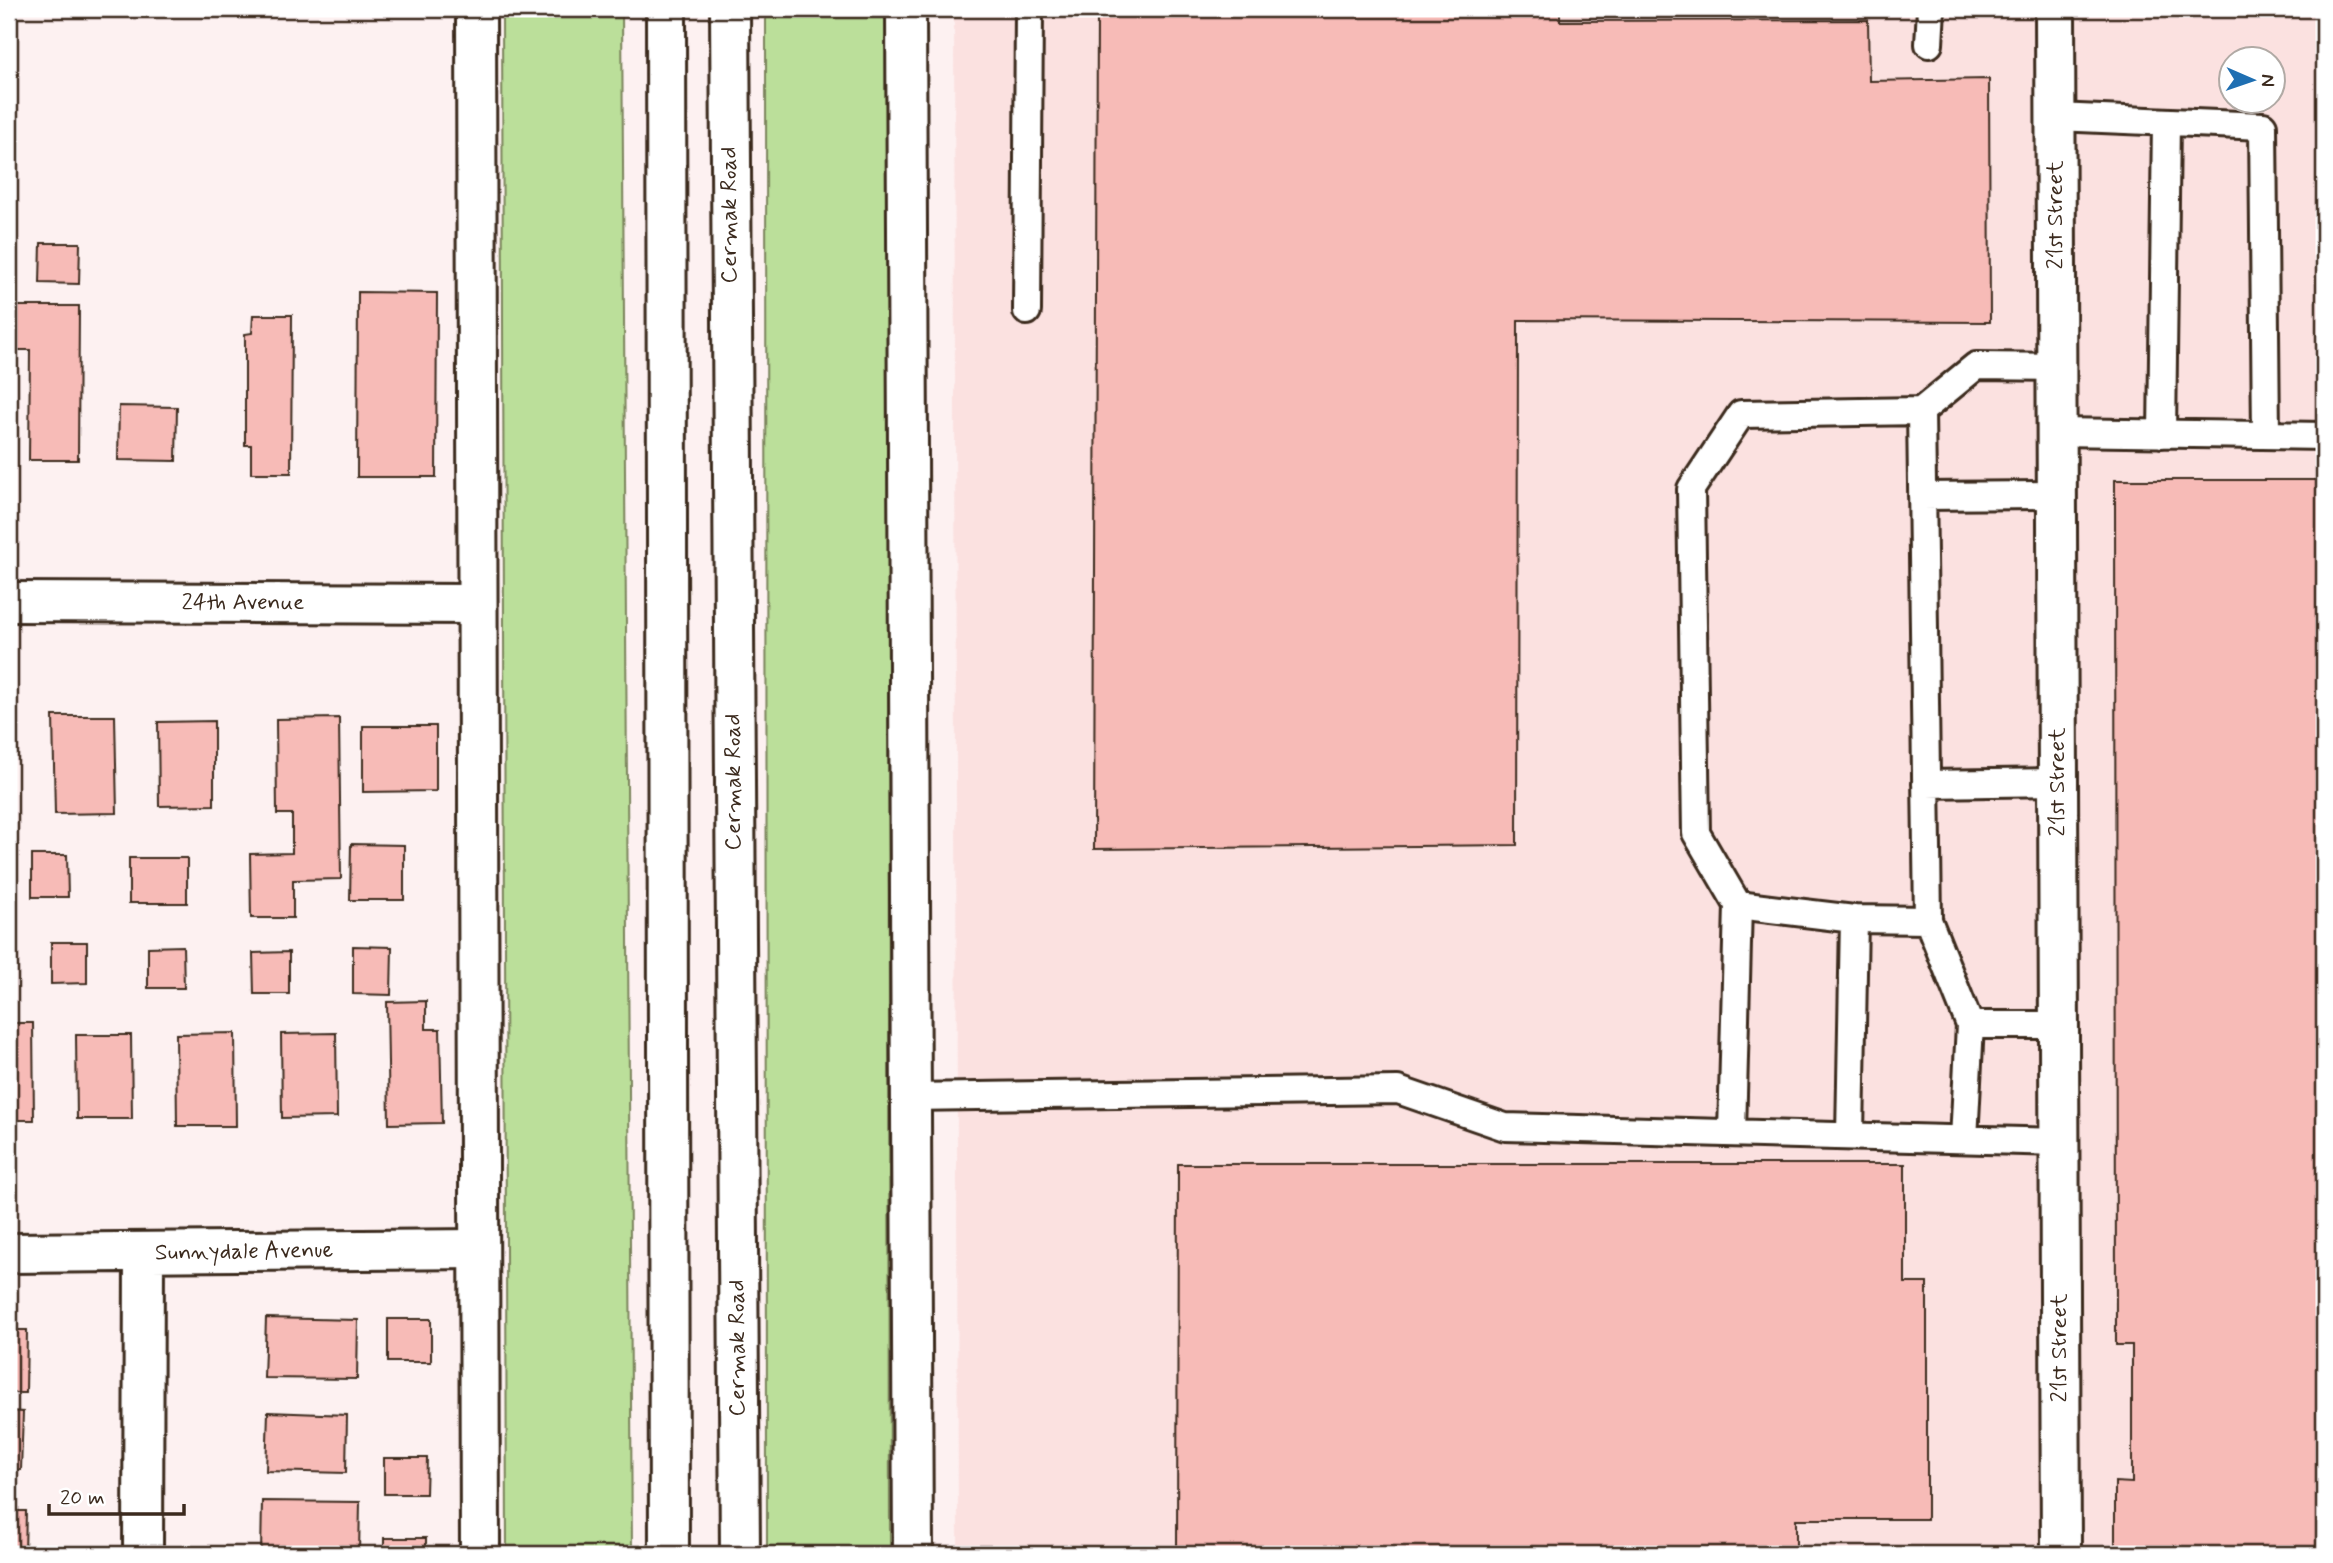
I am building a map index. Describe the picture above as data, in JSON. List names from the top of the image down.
{
  "streets": {
    "main road": [
      "Cermak Road",
      "21st Street",
      "24th Avenue",
      "Sunnydale Avenue"
    ]
  },
  "scale_bar": "20 m",
  "north": "right"
}
